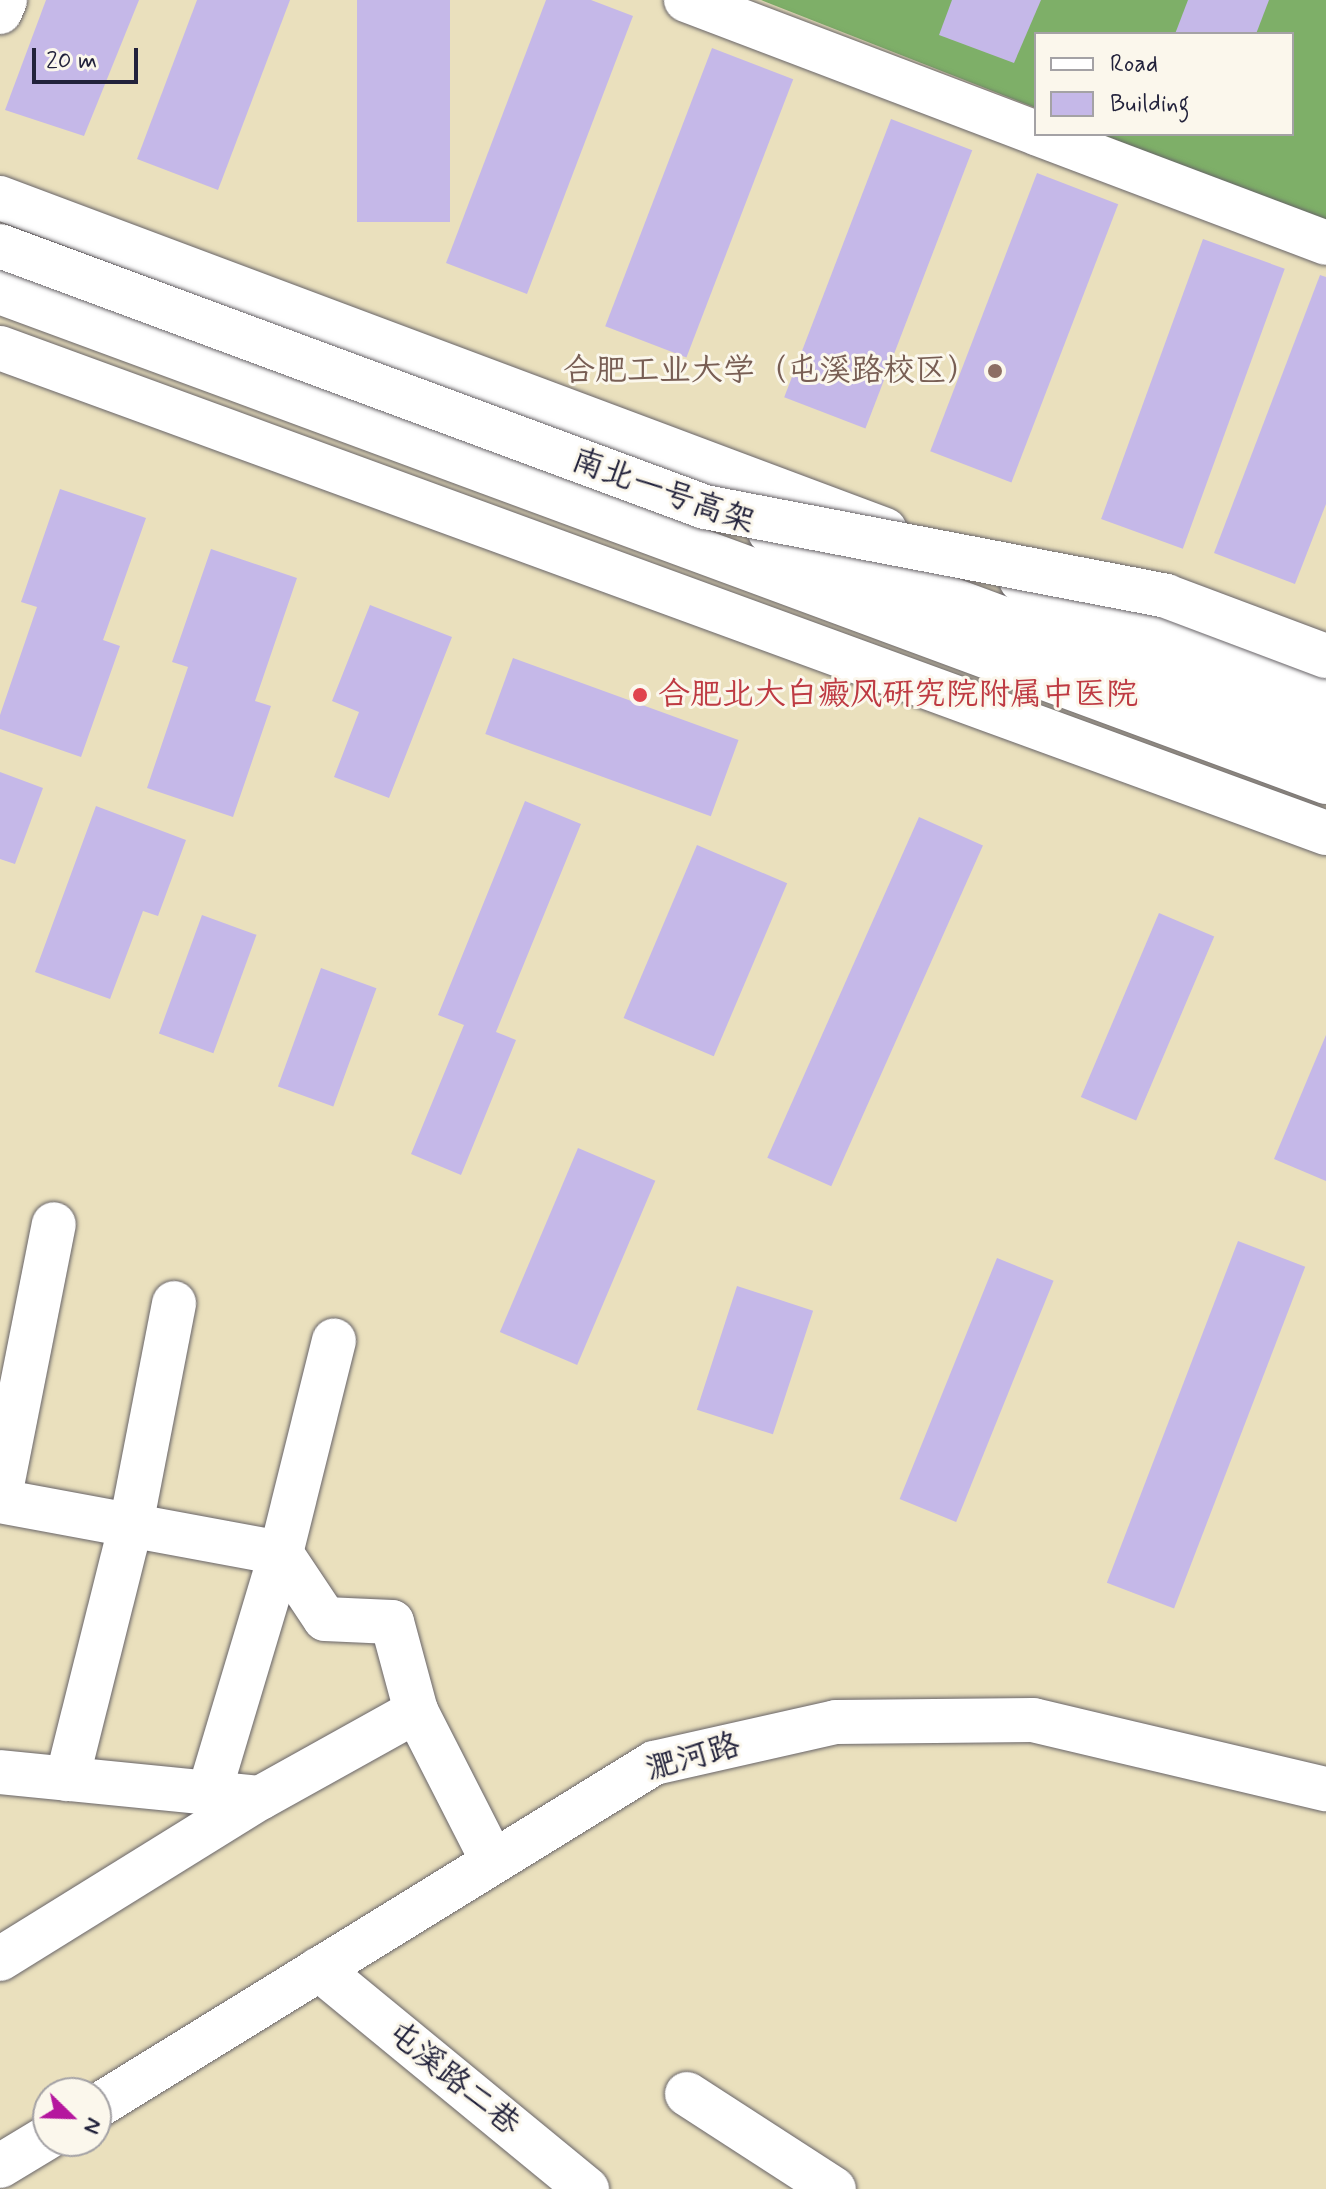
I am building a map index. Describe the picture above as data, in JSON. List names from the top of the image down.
{
  "streets": {
    "main road": ["南北一号高架", "淝河路", "屯溪路二巷"]
  },
  "crossings": [
    ["淝河路", "屯溪路二巷"]
  ],
  "places": ["合肥工业大学（屯溪路校区）", "合肥北大白癜风研究院附属中医院"],
  "legend": ["Road", "Building"],
  "scale_bar": "20 m",
  "north": "bottom right"
}
